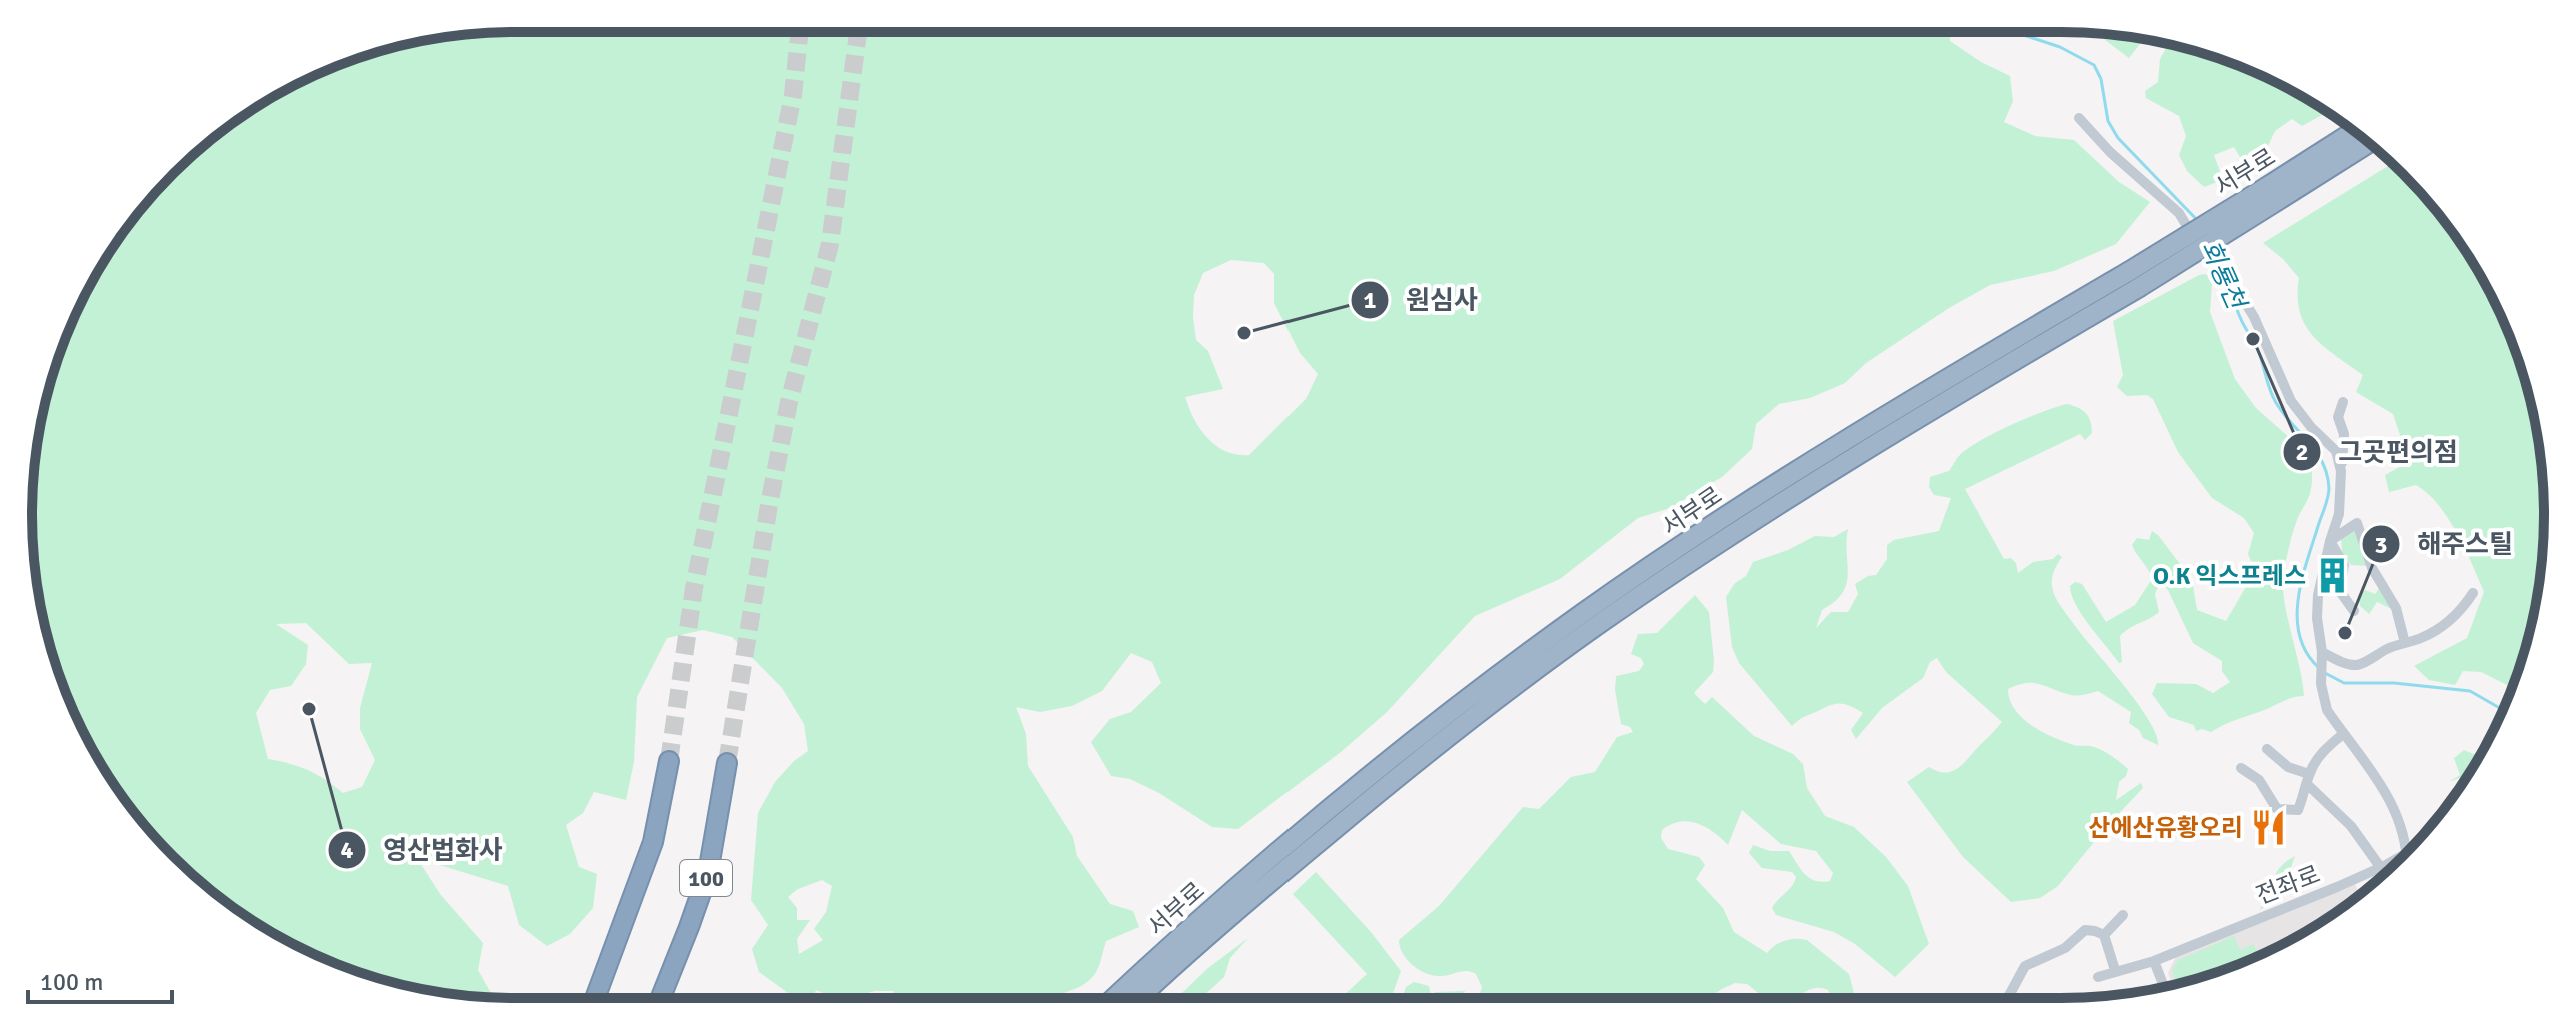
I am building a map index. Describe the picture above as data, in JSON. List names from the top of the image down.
{
  "streets": {
    "highway": ["서부로", "100"],
    "street": ["전좌로"]
  },
  "water": ["회룡천"],
  "places": {
    "other": [
      "원심사",
      "그곳편의점",
      "해주스틸",
      "영산법화사"
    ],
    "building": ["O.K 익스프레스"],
    "restaurant": ["산에산유황오리"]
  },
  "scale_bar": "100 m"
}
